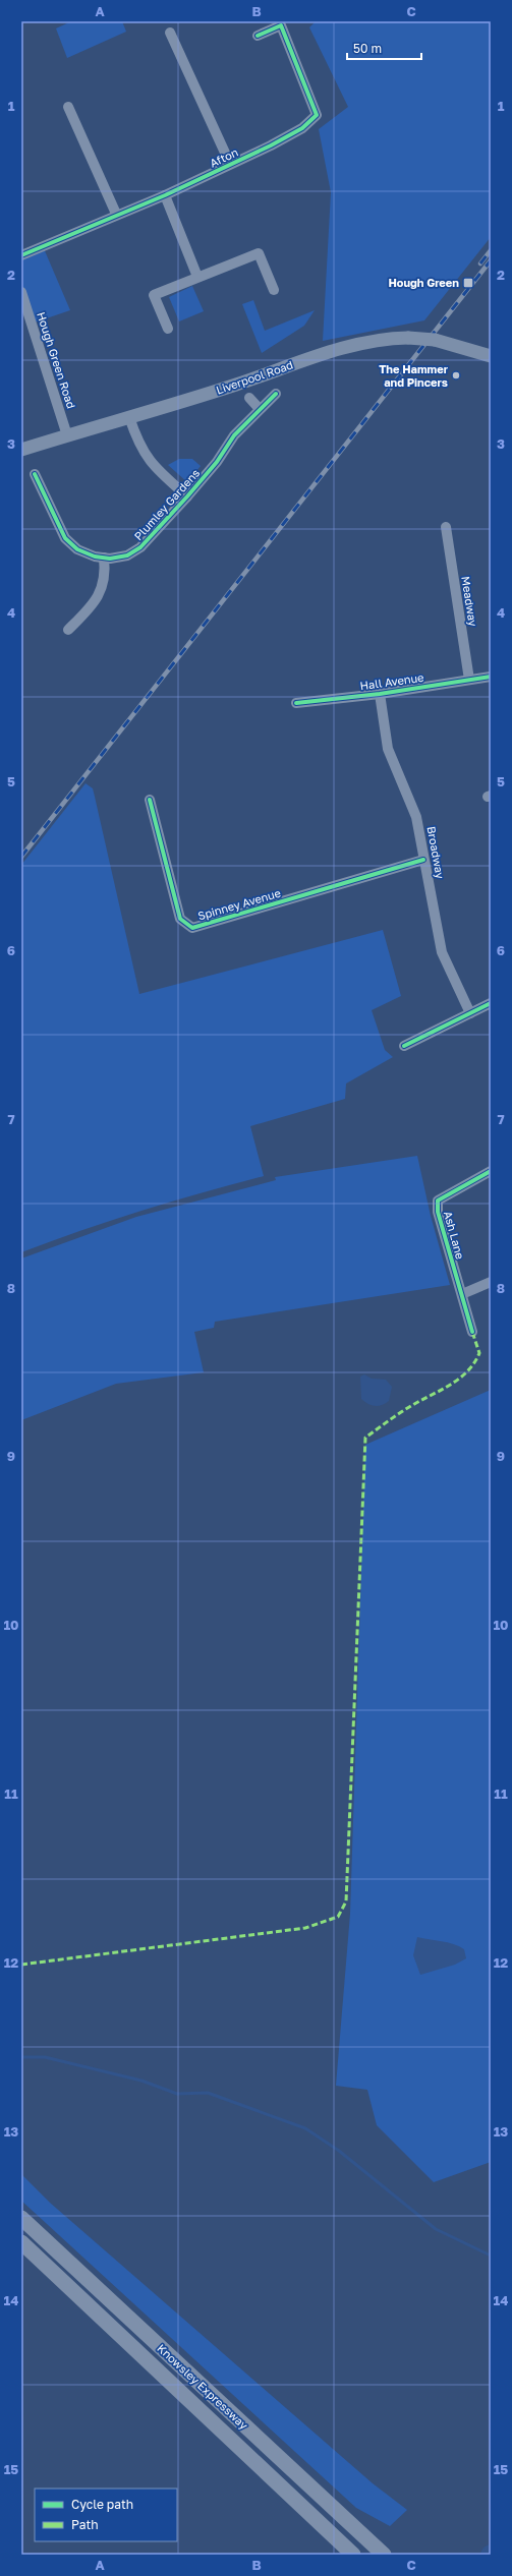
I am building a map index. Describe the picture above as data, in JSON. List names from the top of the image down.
{
  "streets": {
    "highway": ["Knowsley Expressway"],
    "main road": ["Liverpool Road"],
    "street": [
      "Afton",
      "Hough Green Road",
      "Plumley Gardens",
      "Meadway",
      "Hall Avenue",
      "Broadway",
      "Spinney Avenue",
      "Ash Lane"
    ]
  },
  "crossings": [
    ["Hough Green Road", "Liverpool Road"],
    ["Liverpool Road", "Plumley Gardens"],
    ["Meadway", "Hall Avenue"],
    ["Hall Avenue", "Broadway"],
    ["Broadway", "Spinney Avenue"]
  ],
  "places": {
    "transit": ["Hough Green"],
    "other": ["The Hammer and Pincers"]
  },
  "legend": ["Cycle path", "Path"],
  "scale_bar": "50 m",
  "grid": {
    "columns": ["A", "B", "C"],
    "rows": [
      "1",
      "2",
      "3",
      "4",
      "5",
      "6",
      "7",
      "8",
      "9",
      "10",
      "11",
      "12",
      "13",
      "14",
      "15"
    ]
  }
}
